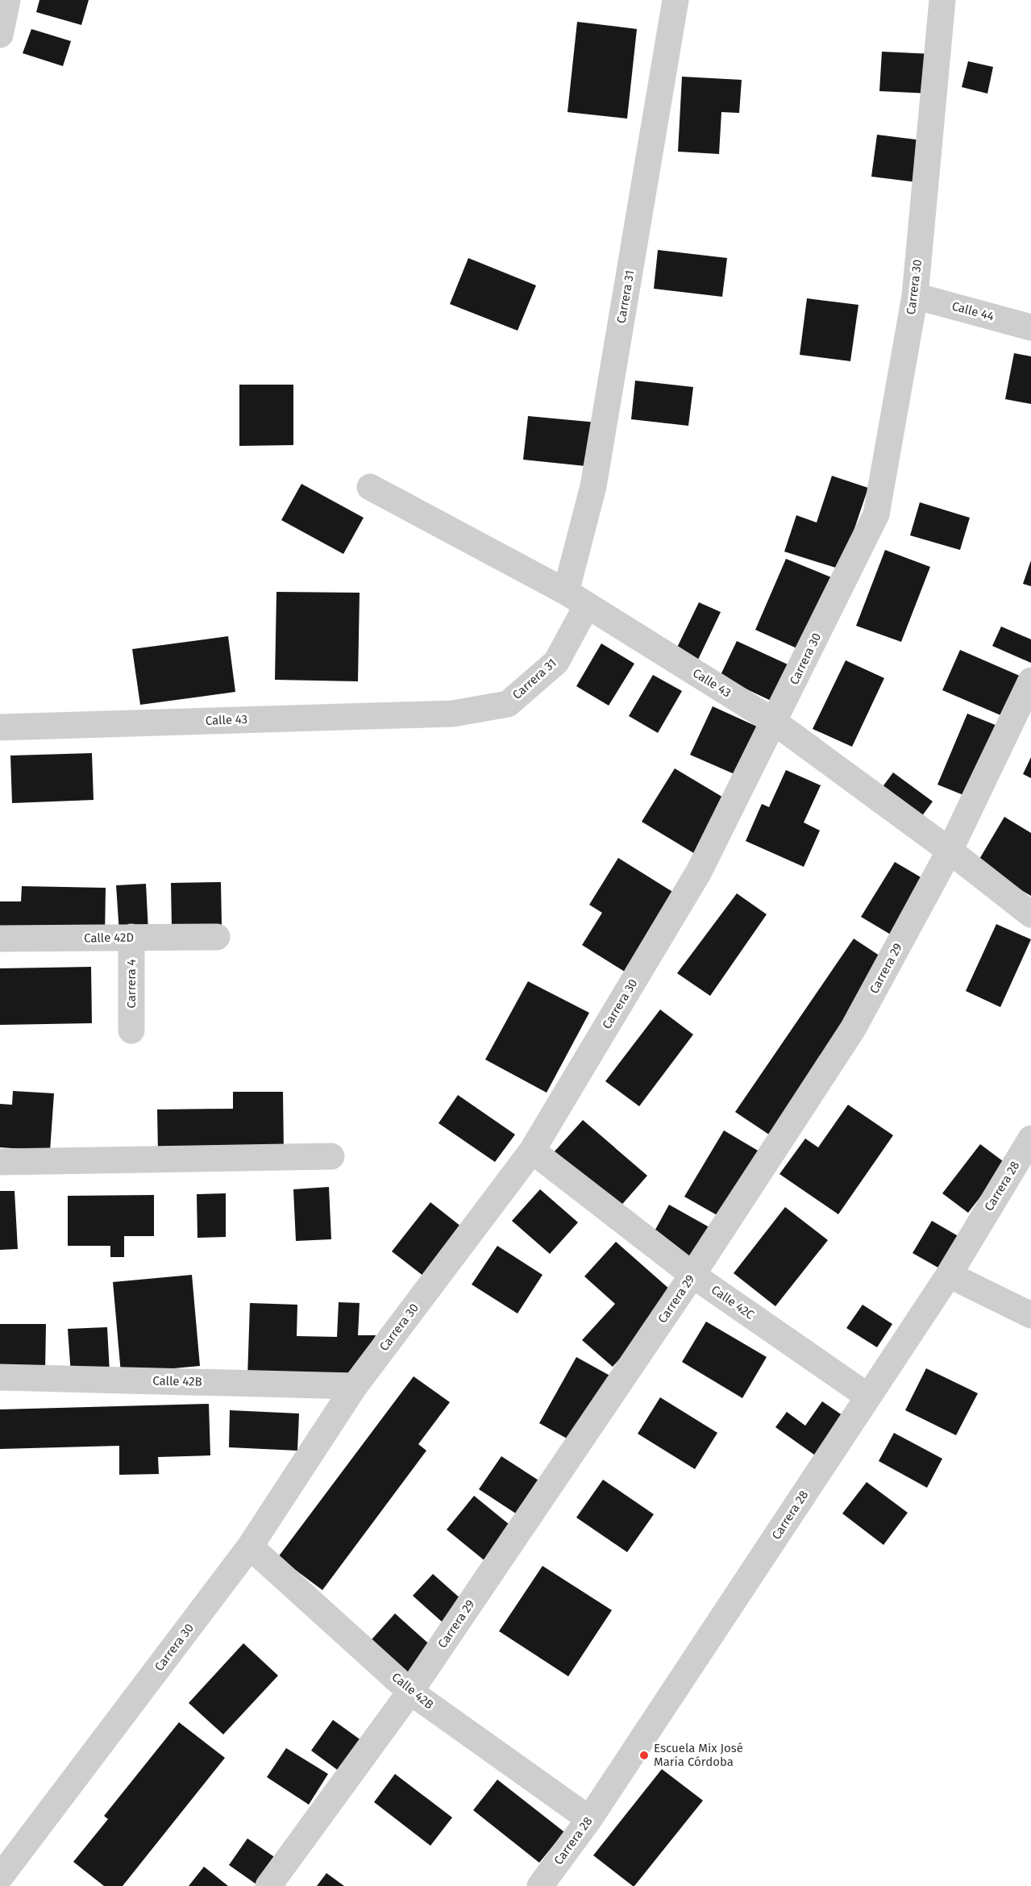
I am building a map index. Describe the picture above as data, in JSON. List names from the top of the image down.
{
  "streets": {
    "street": [
      "Carrera 30",
      "Carrera 31",
      "Calle 44",
      "Calle 43",
      "Calle 42D",
      "Carrera 29",
      "Carrera 4",
      "Carrera 28",
      "Calle 42C",
      "Calle 42B"
    ]
  },
  "crossings": [
    ["Carrera 30", "Calle 44"],
    ["Carrera 30", "Calle 43"],
    ["Carrera 30", "Calle 42C"],
    ["Carrera 30", "Calle 42B"],
    ["Carrera 31", "Calle 43"],
    ["Calle 43", "Carrera 29"],
    ["Calle 42D", "Carrera 4"],
    ["Carrera 29", "Calle 42C"],
    ["Carrera 29", "Calle 42B"],
    ["Carrera 28", "Calle 42C"],
    ["Carrera 28", "Calle 42B"]
  ],
  "places": ["Escuela Mix José María Córdoba"]
}
